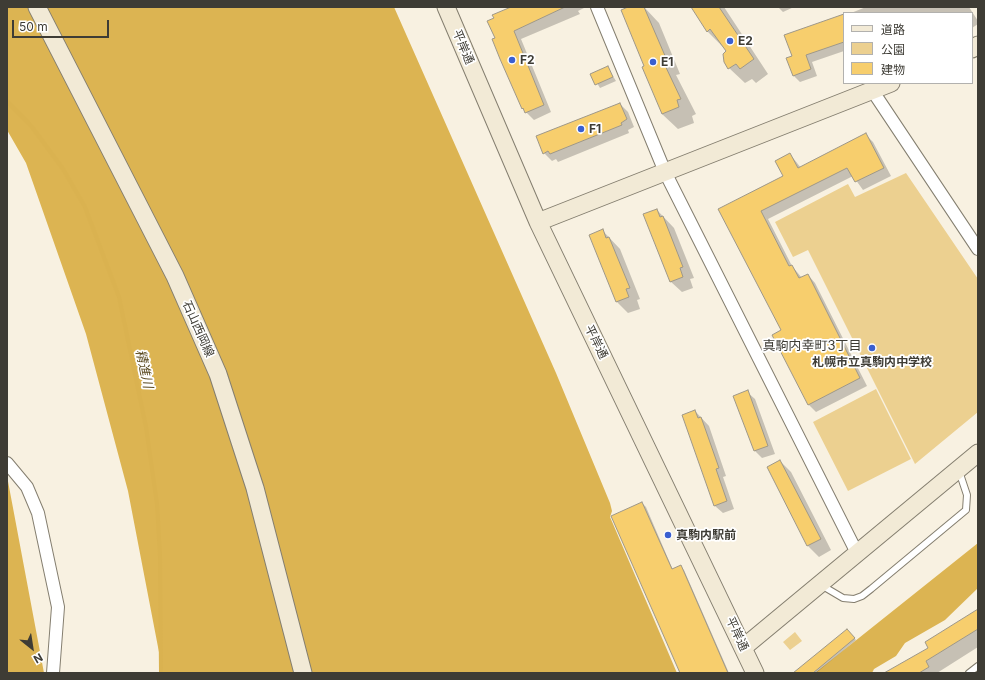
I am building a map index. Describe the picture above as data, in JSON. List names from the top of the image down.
{
  "streets": {
    "street": ["平岸通", "石山西岡線"]
  },
  "districts": ["真駒内幸町3丁目"],
  "water": ["精進川"],
  "places": [
    "E2",
    "F2",
    "E1",
    "F1",
    "札幌市立真駒内中学校",
    "真駒内駅前"
  ],
  "legend": ["道路", "公園", "建物"],
  "scale_bar": "50 m",
  "north": "bottom right"
}
